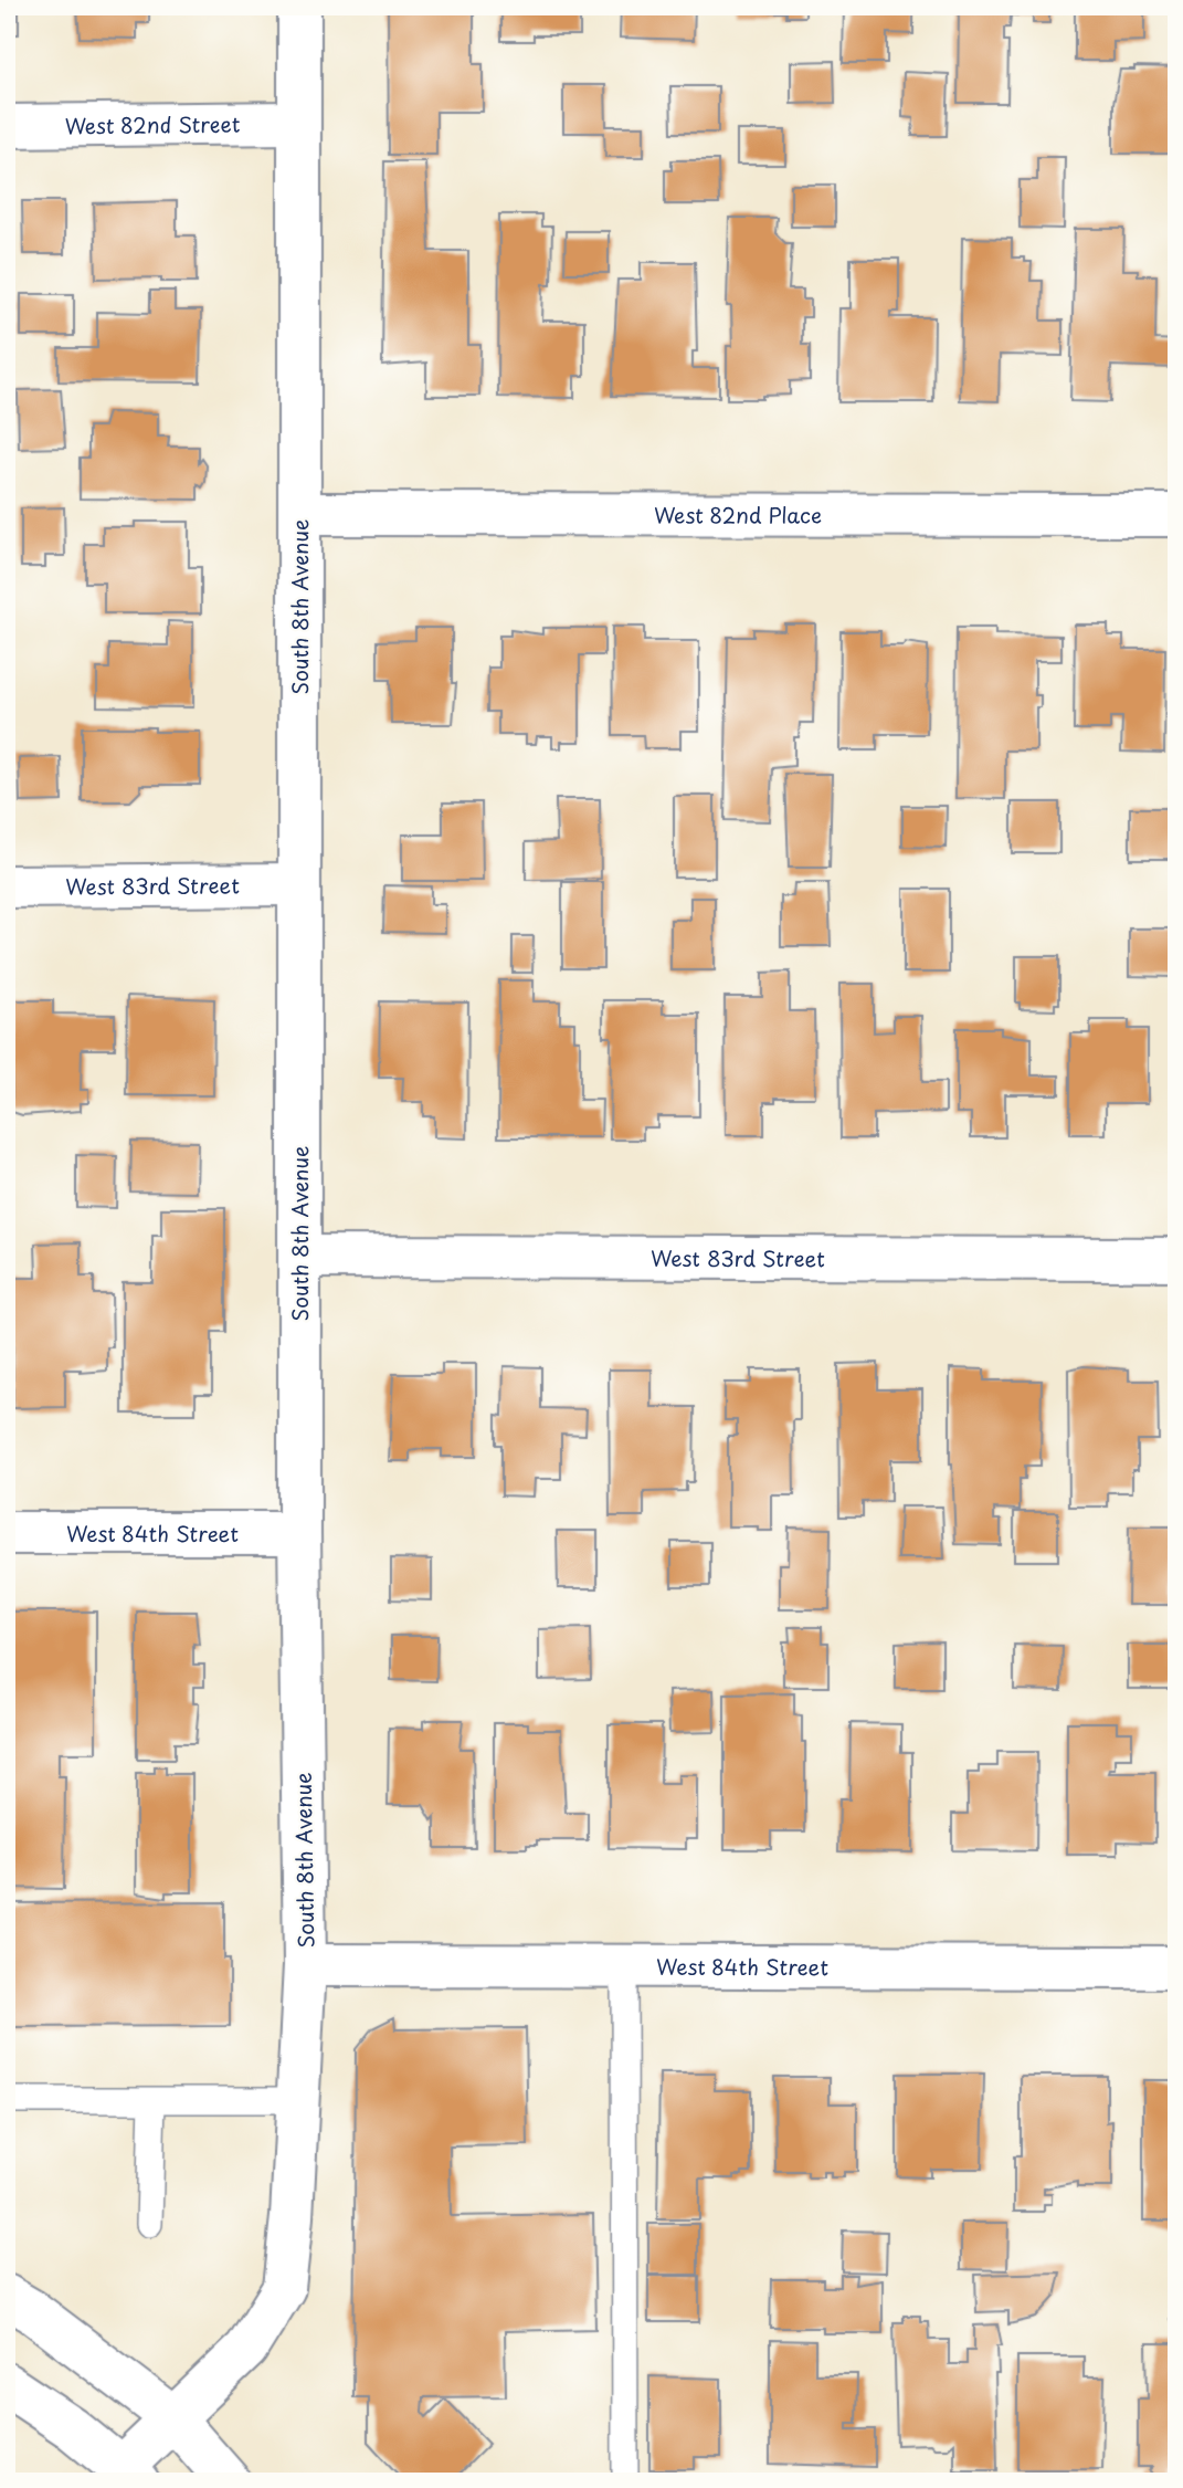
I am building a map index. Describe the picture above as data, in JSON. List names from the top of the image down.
{
  "streets": {
    "street": [
      "West 82nd Street",
      "West 82nd Place",
      "South 8th Avenue",
      "West 83rd Street",
      "West 84th Street"
    ]
  },
  "crossings": [
    ["West 82nd Street", "South 8th Avenue"],
    ["West 82nd Place", "South 8th Avenue"],
    ["South 8th Avenue", "West 83rd Street"],
    ["South 8th Avenue", "West 84th Street"]
  ]
}
